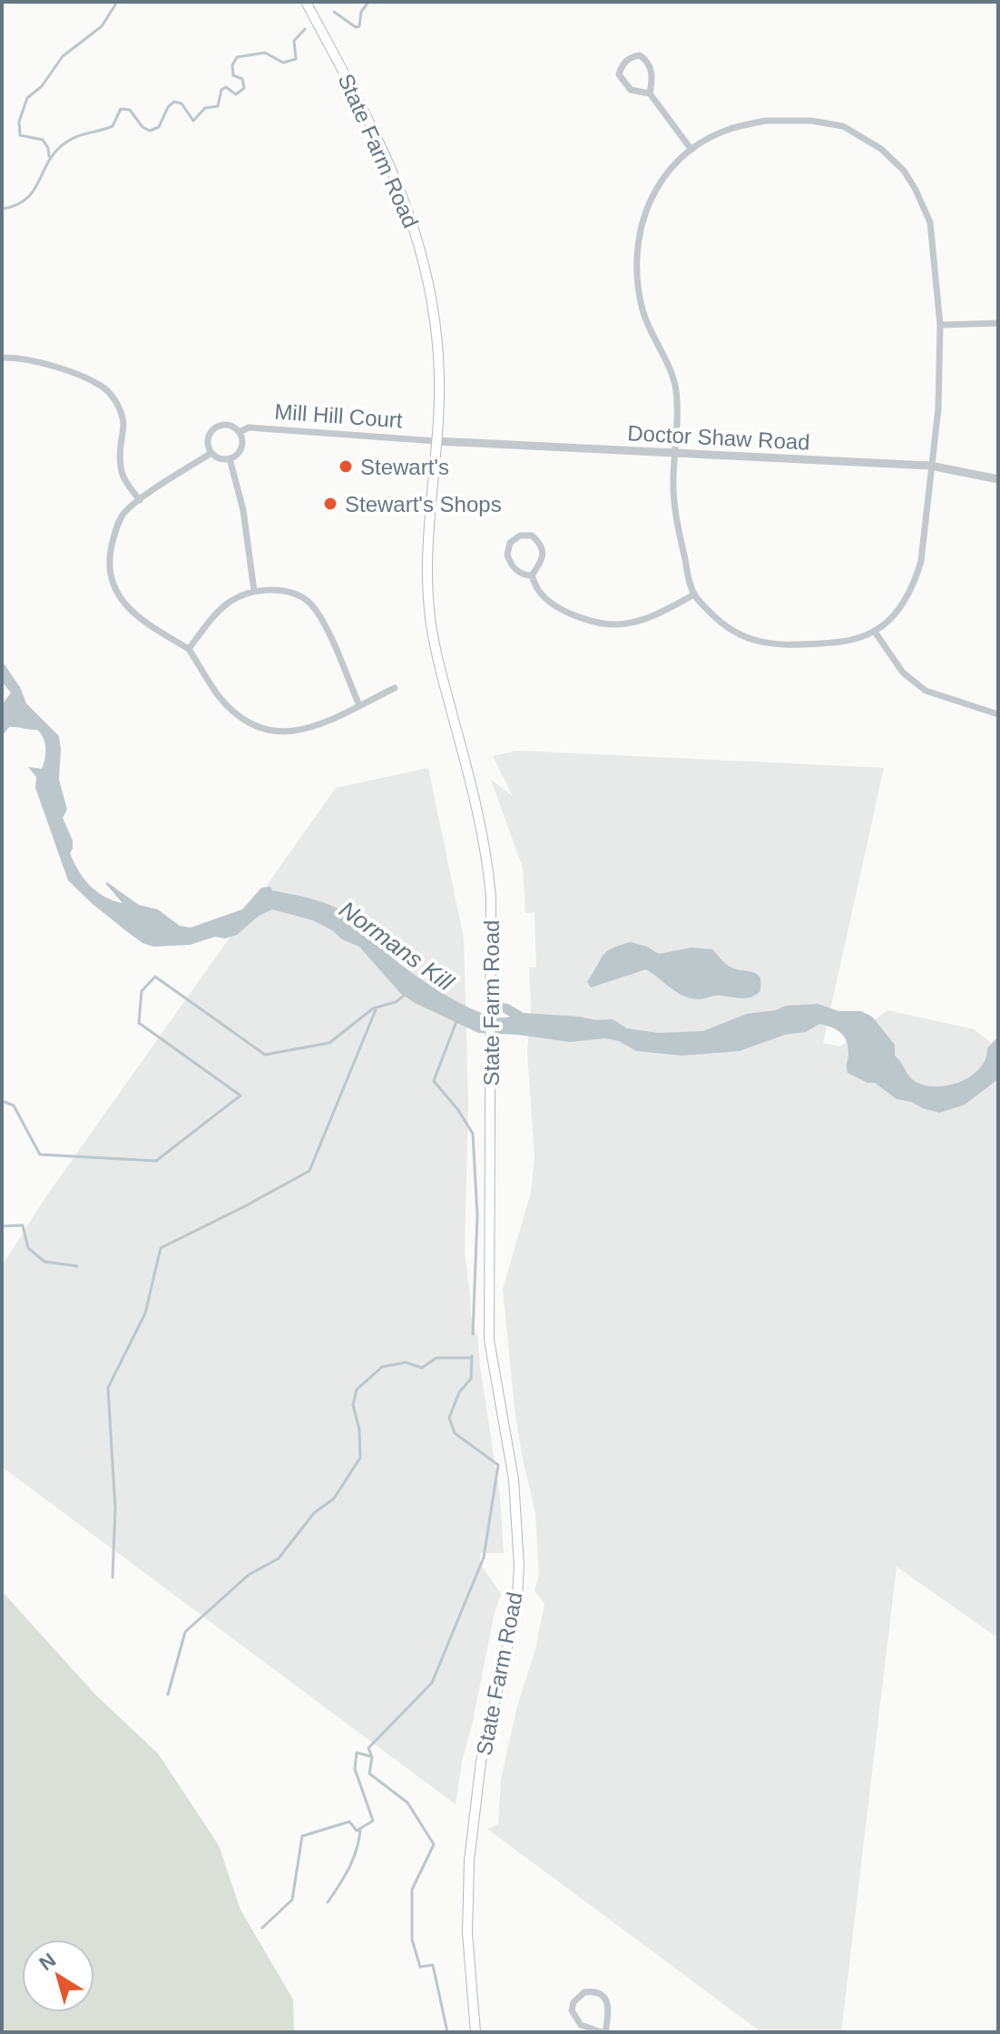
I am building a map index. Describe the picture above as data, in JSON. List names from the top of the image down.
{
  "streets": {
    "main road": ["State Farm Road"],
    "street": ["Mill Hill Court", "Doctor Shaw Road"]
  },
  "crossings": [
    ["State Farm Road", "Mill Hill Court"],
    ["State Farm Road", "Doctor Shaw Road"],
    ["Mill Hill Court", "Doctor Shaw Road"]
  ],
  "water": ["Normans Kill"],
  "places": ["Stewart's", "Stewart's Shops"],
  "north": "top left"
}
